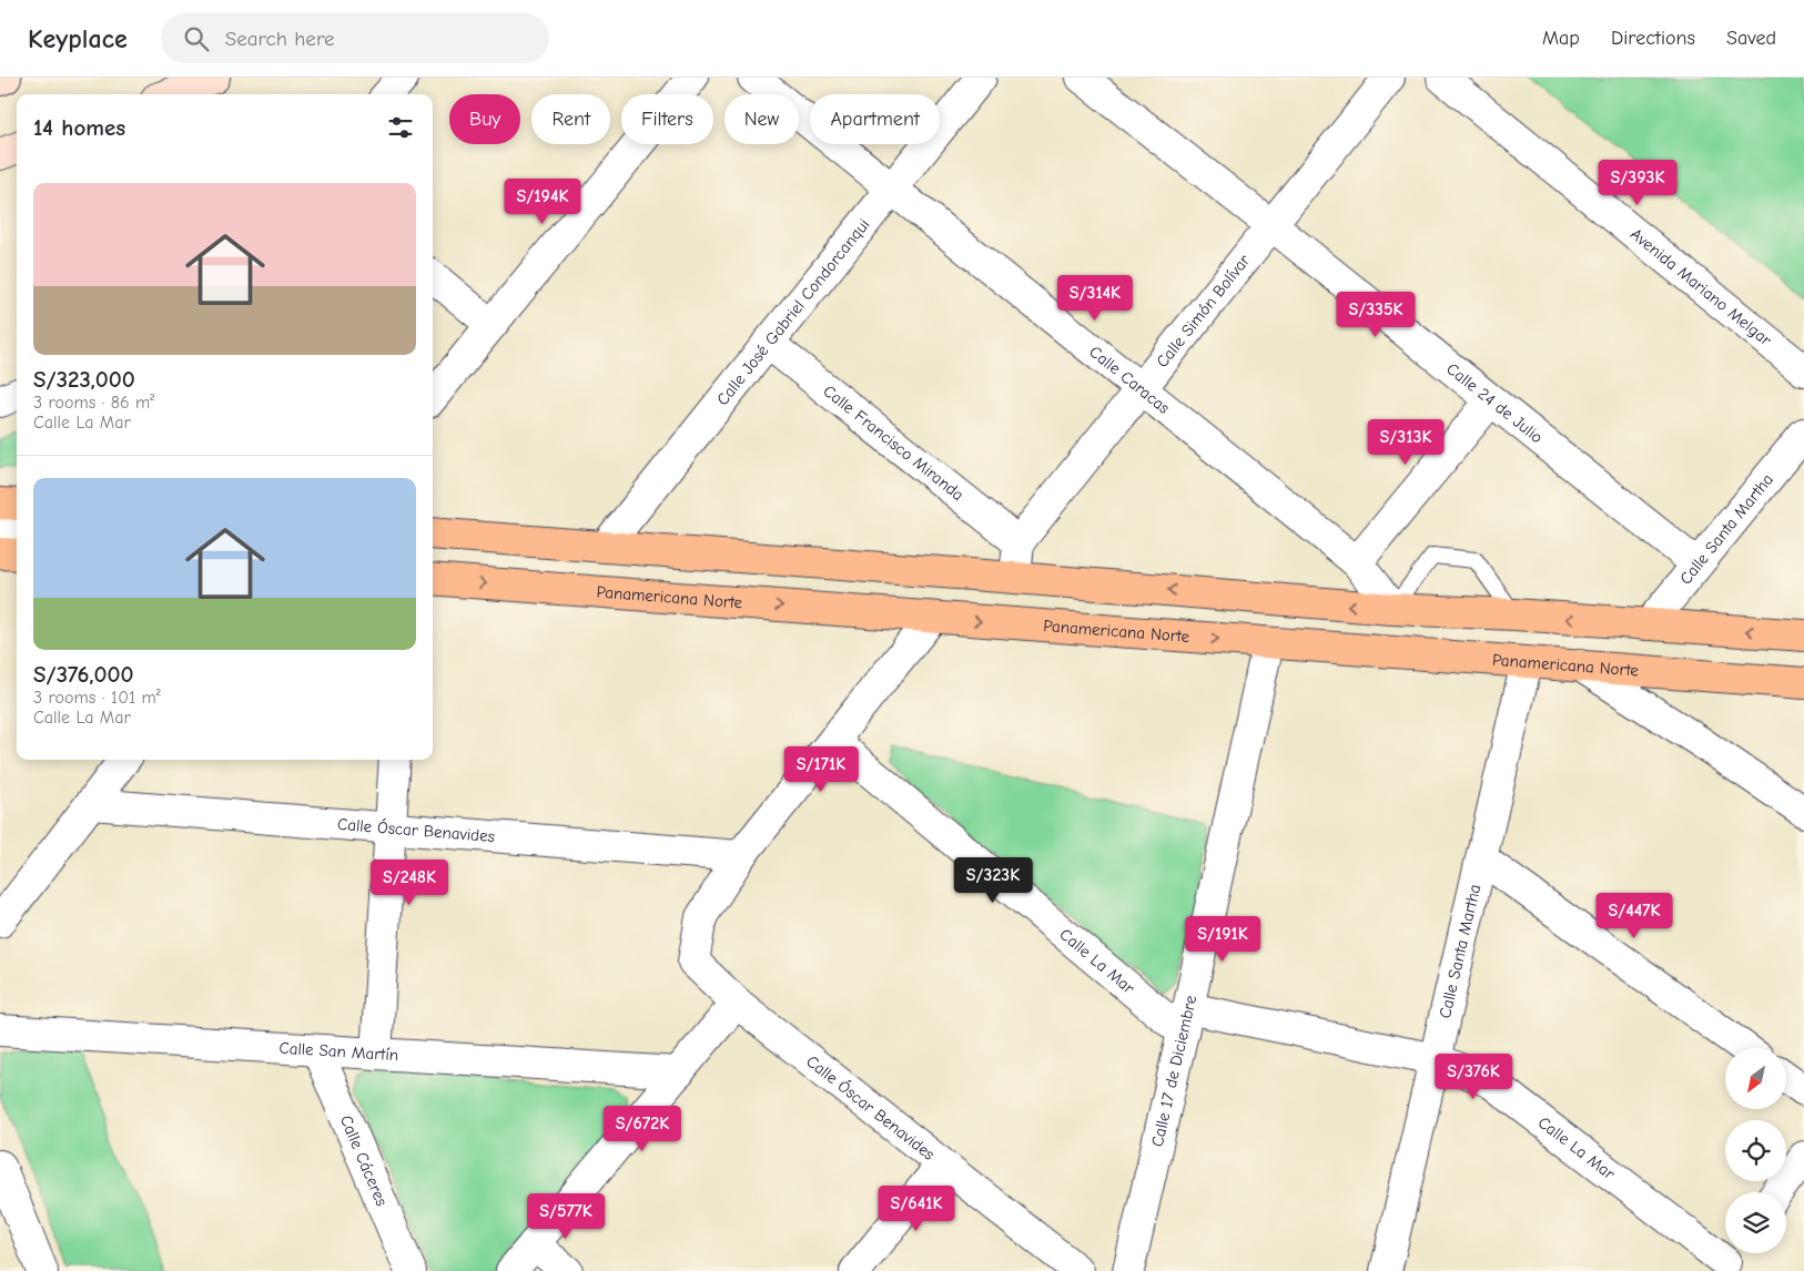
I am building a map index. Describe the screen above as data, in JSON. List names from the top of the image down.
{
  "streets": {
    "highway": ["Panamericana Norte"],
    "street": [
      "Avenida Mariano Melgar",
      "Calle Simón Bolívar",
      "Calle José Gabriel Condorcanqui",
      "Calle Caracas",
      "Calle 24 de Julio",
      "Calle Francisco Miranda",
      "Calle Santa Martha",
      "Calle Óscar Benavides",
      "Calle La Mar",
      "Calle San Martín",
      "Calle 17 de Diciembre",
      "Calle Cáceres"
    ]
  },
  "crossings": [
    ["Calle Simón Bolívar", "Calle Caracas"],
    ["Calle Simón Bolívar", "Calle 24 de Julio"],
    ["Calle Simón Bolívar", "Calle Francisco Miranda"],
    ["Calle José Gabriel Condorcanqui", "Calle Caracas"],
    ["Calle José Gabriel Condorcanqui", "Calle Francisco Miranda"],
    ["Calle 24 de Julio", "Calle Santa Martha"],
    ["Calle Santa Martha", "Panamericana Norte"],
    ["Calle Santa Martha", "Calle La Mar"],
    ["Panamericana Norte", "Calle 17 de Diciembre"],
    ["Calle La Mar", "Calle 17 de Diciembre"],
    ["Calle San Martín", "Calle Cáceres"]
  ],
  "north": "bottom left",
  "page": {
    "header": "Keyplace",
    "search": "Search here",
    "nav": ["Map", "Directions", "Saved"],
    "chip": [
      "Buy",
      "Rent",
      "Filters",
      "New",
      "Apartment"
    ],
    "heading": "14 homes",
    "price": [
      "S/393K",
      "S/194K",
      "S/314K",
      "S/335K",
      "S/313K",
      "S/171K",
      "S/323K",
      "S/248K",
      "S/447K",
      "S/191K",
      "S/376K",
      "S/672K",
      "S/641K",
      "S/577K"
    ],
    "list": [
      {
        "name": "S/323,000",
        "note": "3 rooms · 86 m² · Calle La Mar"
      },
      {
        "name": "S/376,000",
        "note": "3 rooms · 101 m² · Calle La Mar"
      }
    ]
  }
}
